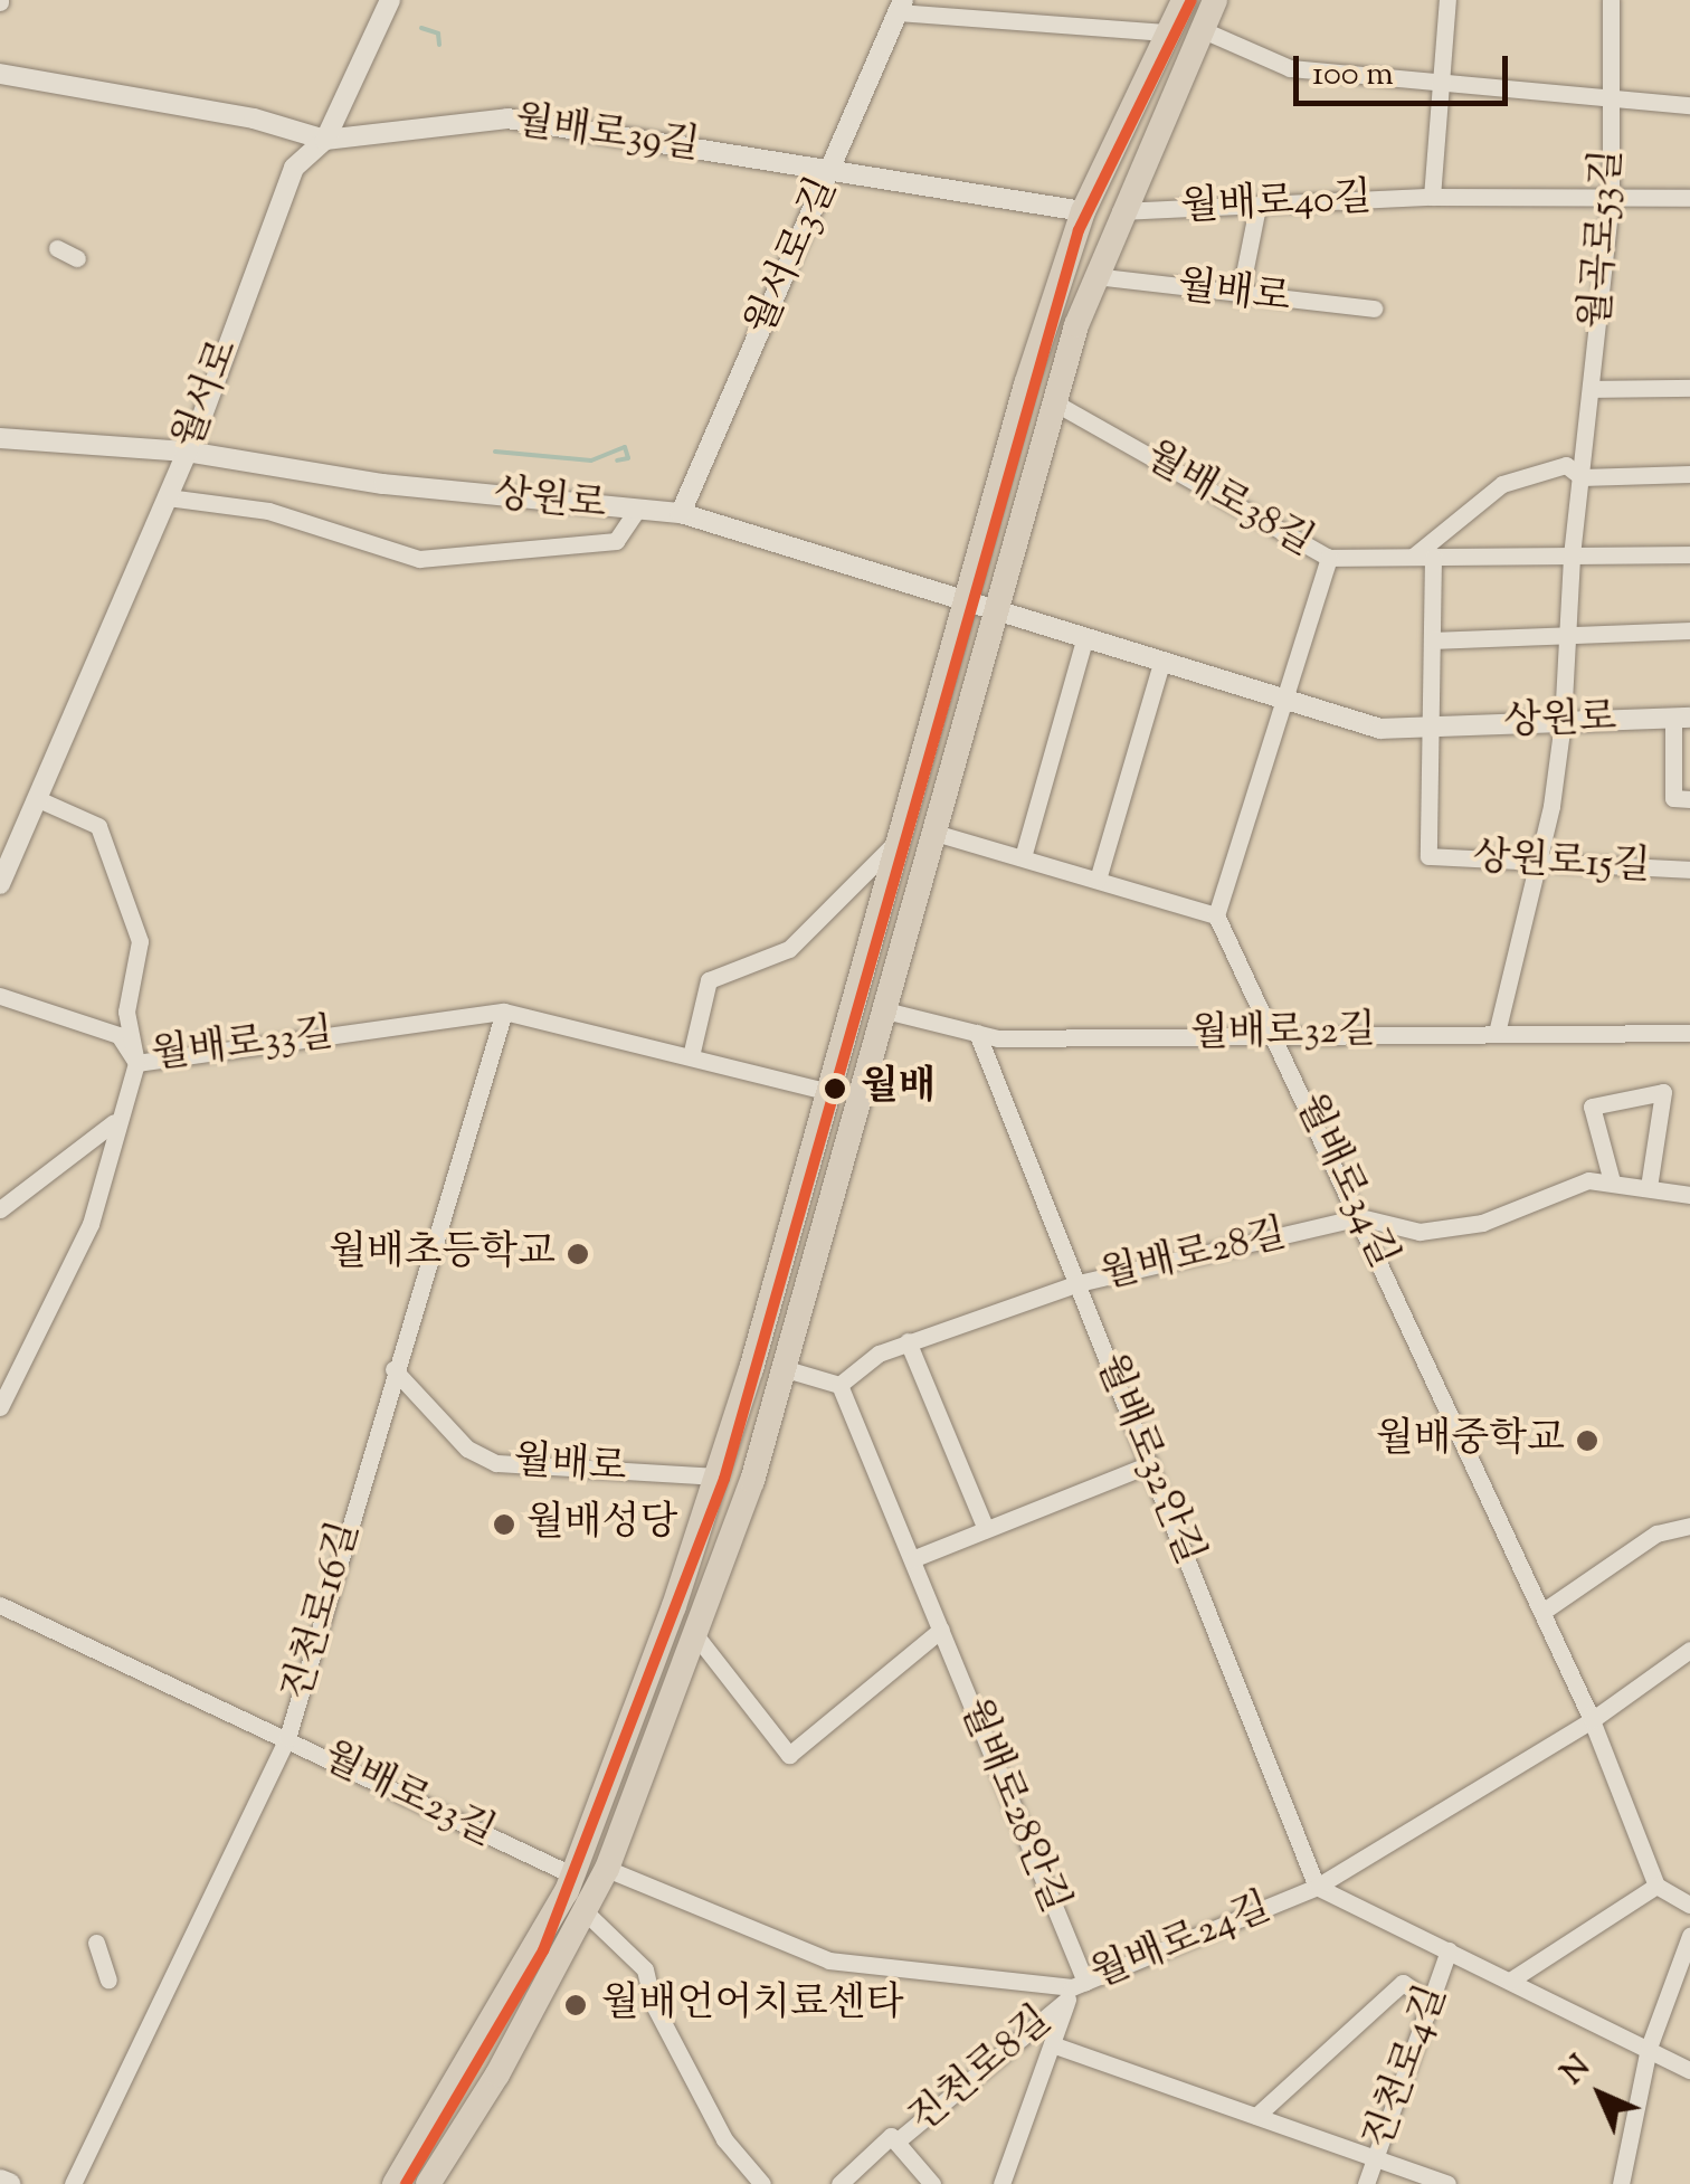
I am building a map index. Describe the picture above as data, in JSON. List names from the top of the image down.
{
  "streets": {
    "street": [
      "월배로39길",
      "월배로40길",
      "월곡로53길",
      "월서로3길",
      "월배로",
      "월서로",
      "월배로38길",
      "상원로",
      "상원로15길",
      "월배로32길",
      "월배로33길",
      "월배로34길",
      "월배로28길",
      "월배로32안길",
      "진천로16길",
      "월배로23길",
      "월배로28안길",
      "월배로24길",
      "진천로4길",
      "진천로8길"
    ]
  },
  "crossings": [
    ["월배로39길", "월서로3길"],
    ["월배로39길", "월서로"],
    ["월배로40길", "월곡로53길"],
    ["월곡로53길", "월배로38길"],
    ["월곡로53길", "상원로"],
    ["월곡로53길", "상원로15길"],
    ["월곡로53길", "월배로32길"],
    ["월서로3길", "상원로"],
    ["월배로", "진천로16길"],
    ["월서로", "상원로"],
    ["상원로", "상원로15길"],
    ["월배로32길", "월배로34길"],
    ["월배로32길", "월배로32안길"],
    ["월배로33길", "진천로16길"],
    ["월배로34길", "월배로28길"],
    ["월배로34길", "월배로24길"],
    ["월배로28길", "월배로32안길"],
    ["월배로28길", "월배로28안길"],
    ["월배로32안길", "월배로24길"],
    ["진천로16길", "월배로23길"],
    ["월배로28안길", "월배로24길"],
    ["월배로28안길", "진천로8길"],
    ["월배로24길", "진천로8길"]
  ],
  "places": [
    "월배",
    "월배초등학교",
    "월배중학교",
    "월배성당",
    "월배언어치료센타"
  ],
  "scale_bar": "100 m",
  "north": "top left"
}
